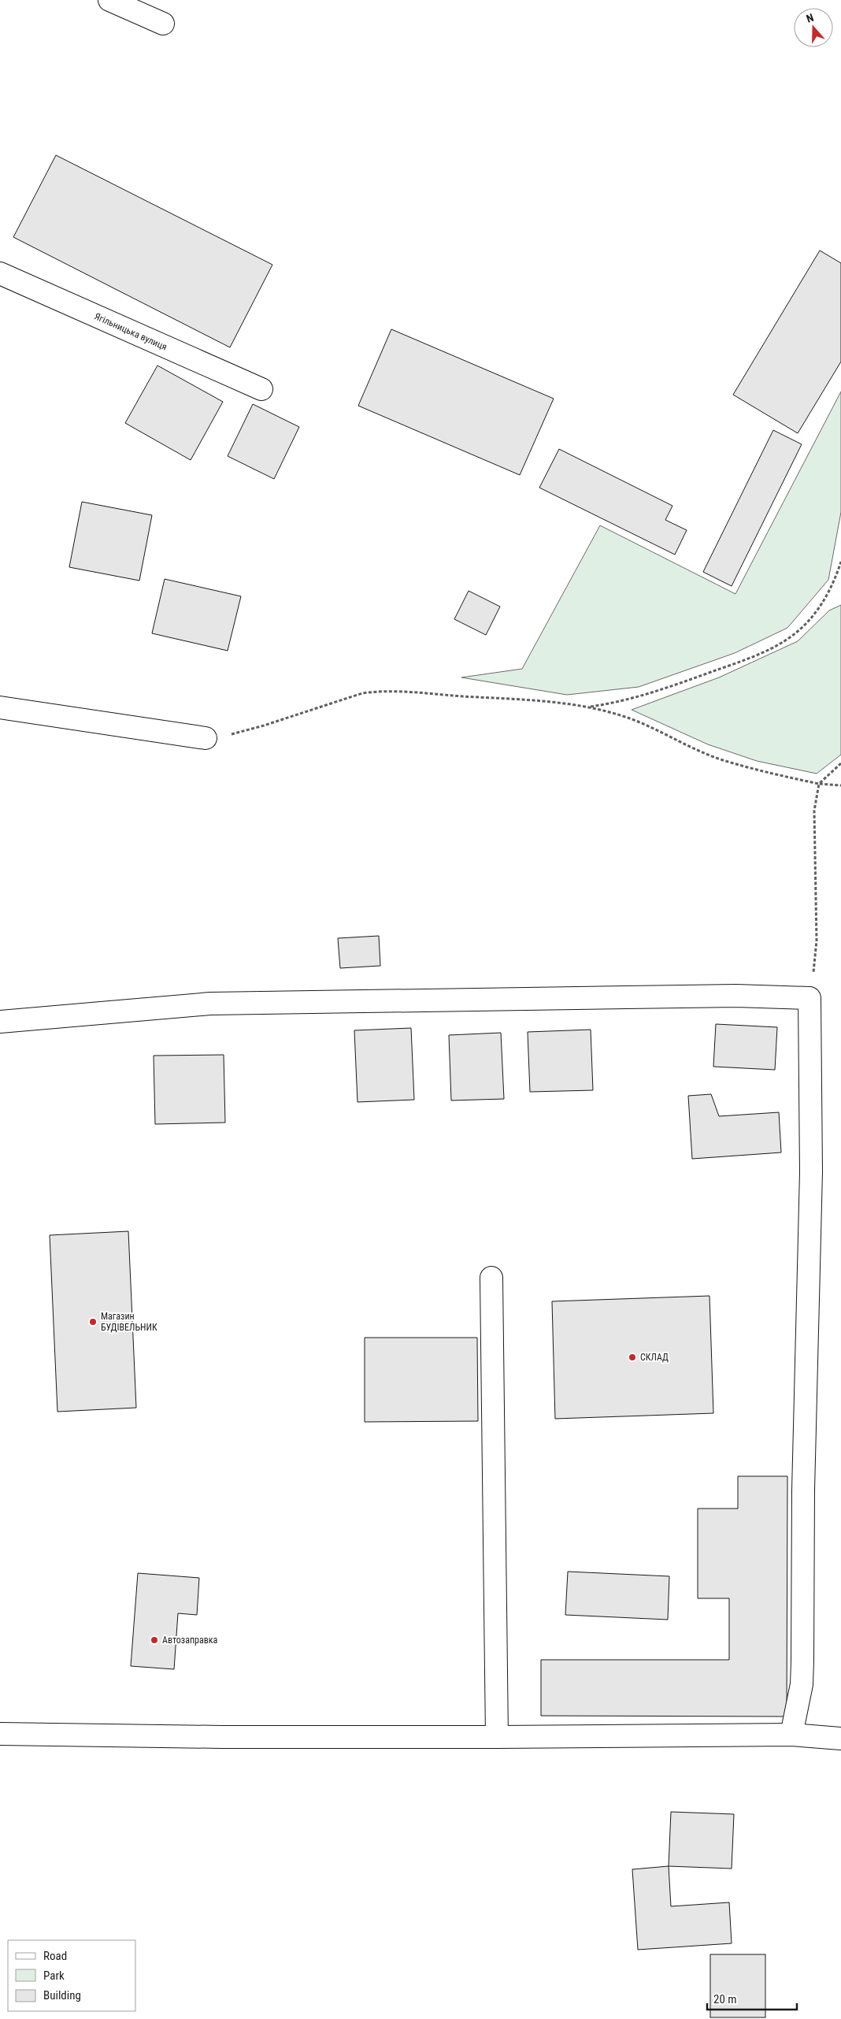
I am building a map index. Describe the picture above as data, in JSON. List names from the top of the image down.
{
  "streets": {
    "street": ["Ягільницька вулиця"]
  },
  "places": ["Магазин БУДІВЕЛЬНИК", "СКЛАД", "Автозаправка"],
  "legend": ["Road", "Park", "Building"],
  "scale_bar": "20 m",
  "north": "top"
}
